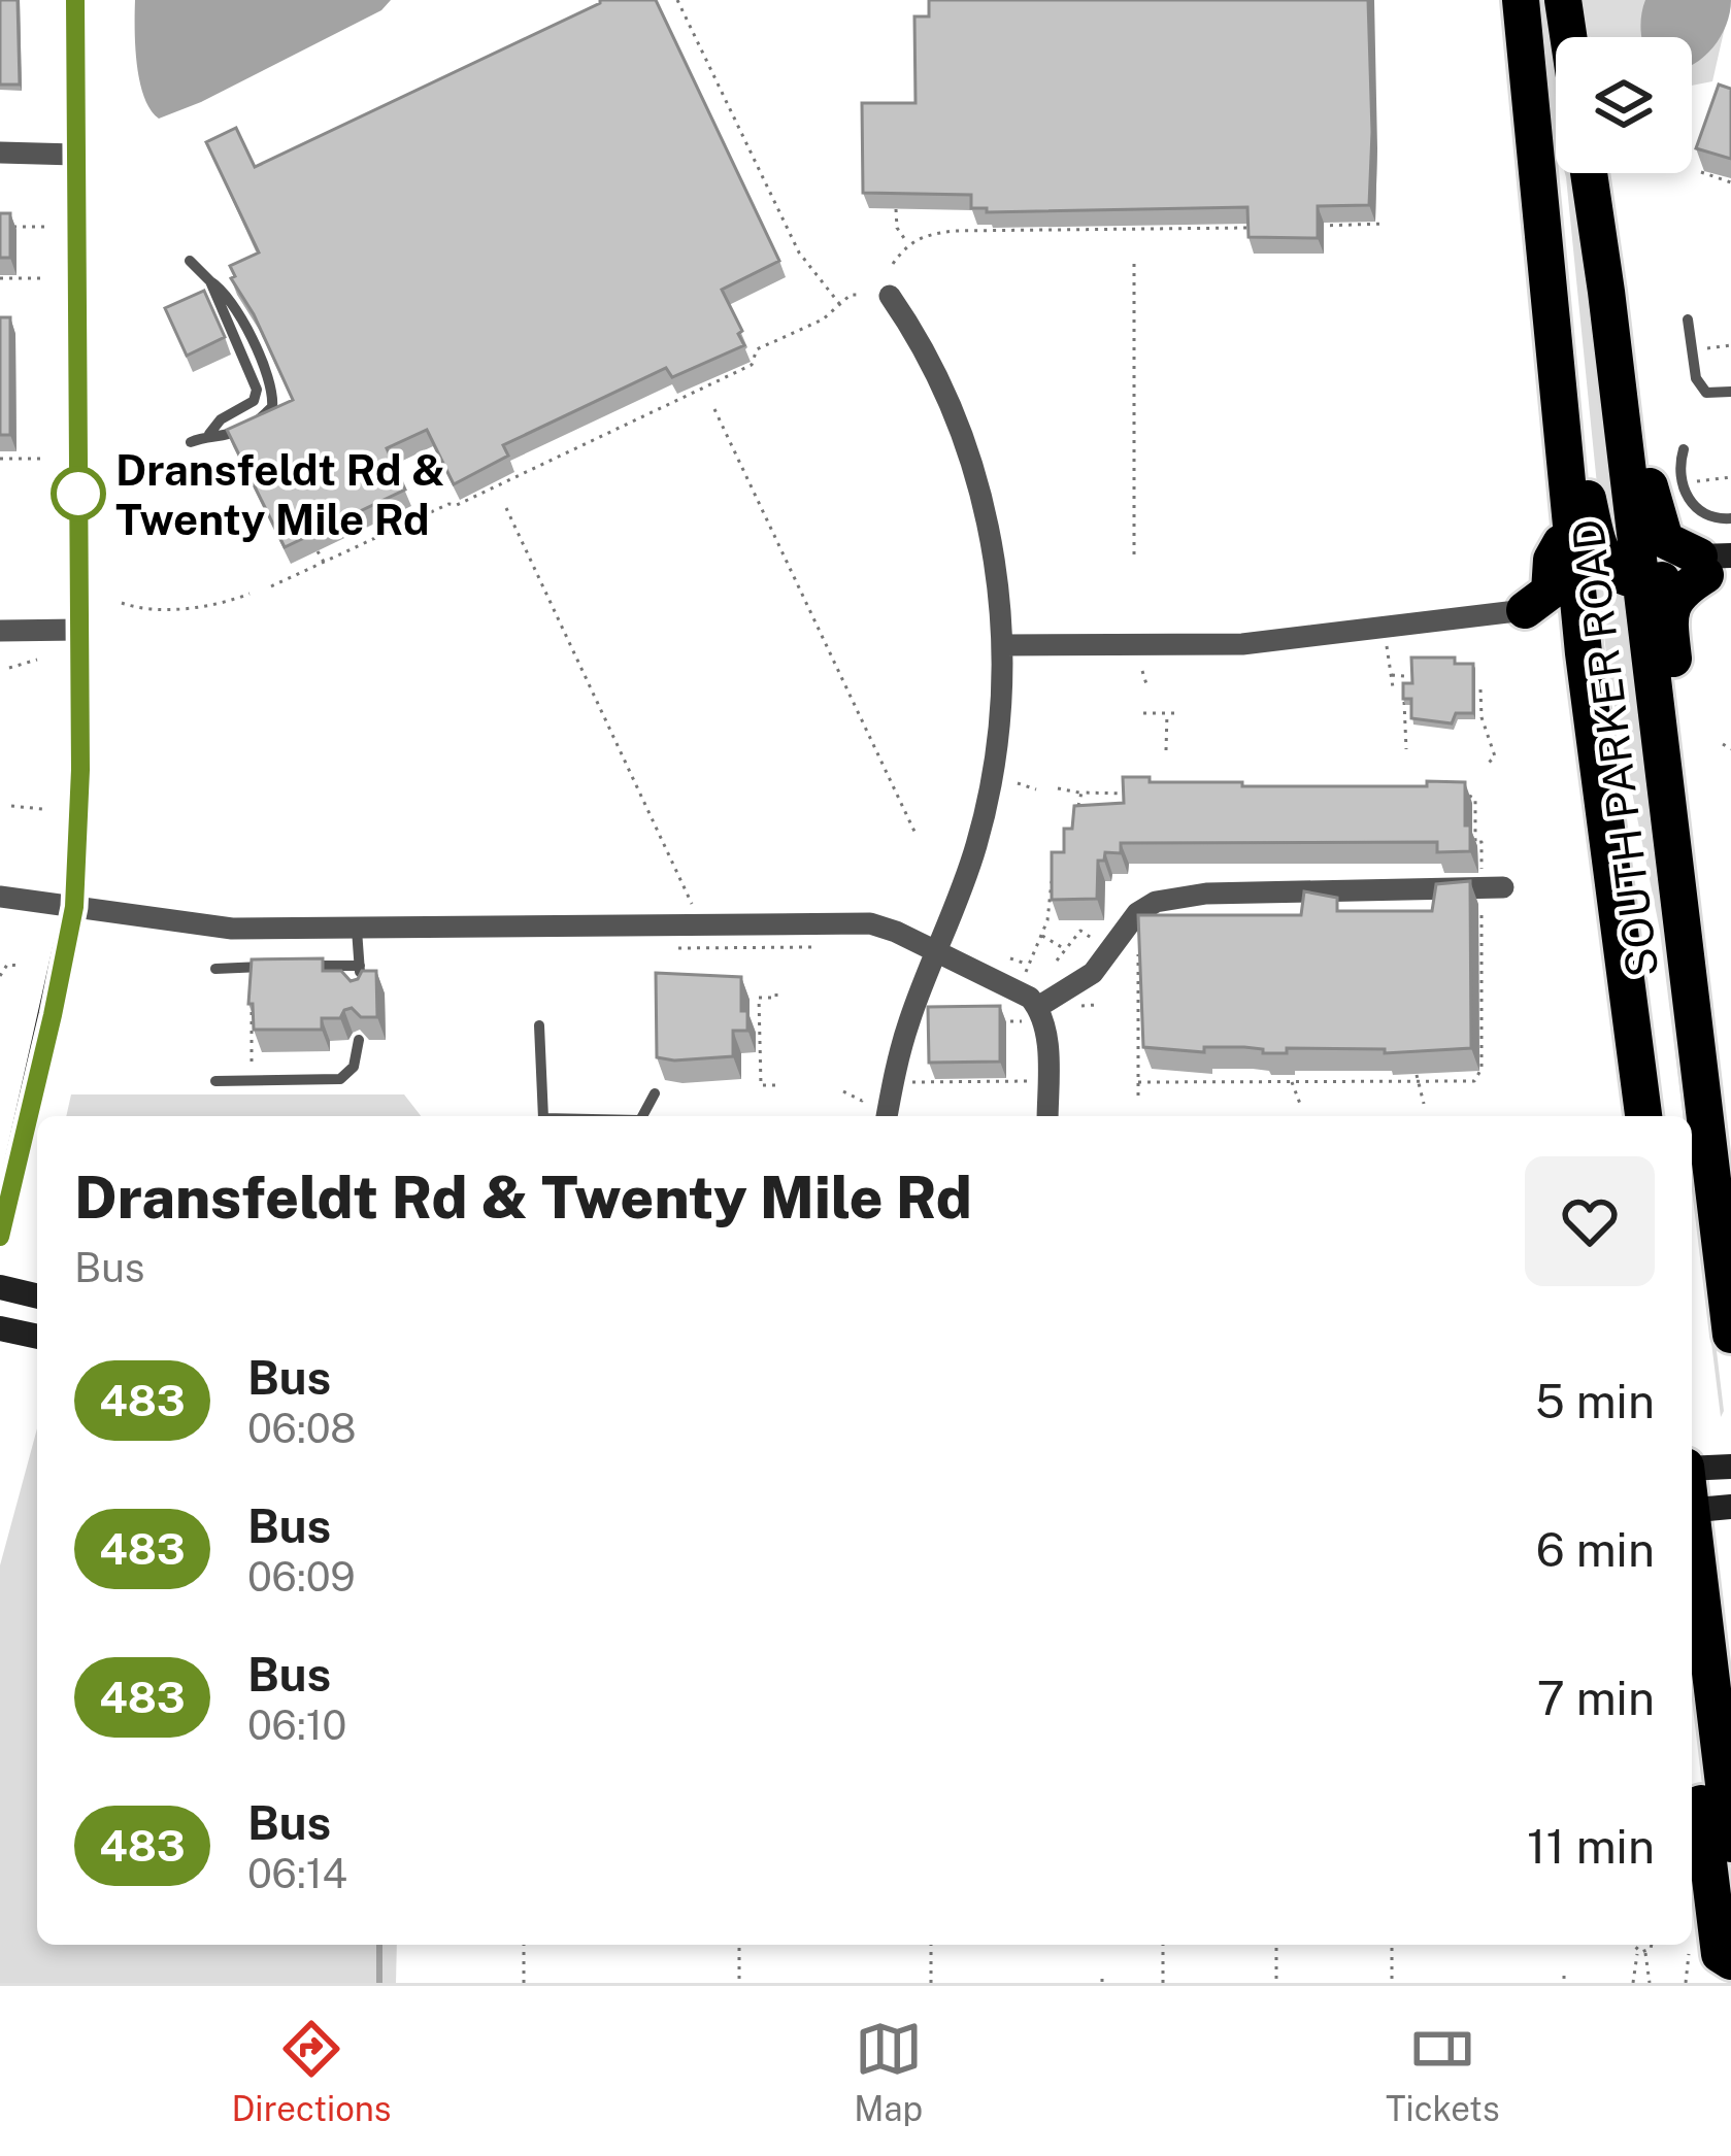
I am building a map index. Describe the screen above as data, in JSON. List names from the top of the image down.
{
  "streets": {
    "highway": ["SOUTH PARKER ROAD"]
  },
  "places": ["Dransfeldt Rd & Twenty Mile Rd"],
  "lines": ["bus line 483"],
  "page": {
    "heading": ["Dransfeldt Rd & Twenty Mile Rd", "Bus"],
    "list": [
      {
        "mark": "483",
        "name": "Bus",
        "note": "06:08",
        "value": "5 min"
      },
      {
        "mark": "483",
        "name": "Bus",
        "note": "06:09",
        "value": "6 min"
      },
      {
        "mark": "483",
        "name": "Bus",
        "note": "06:10",
        "value": "7 min"
      },
      {
        "mark": "483",
        "name": "Bus",
        "note": "06:14",
        "value": "11 min"
      }
    ],
    "tabs": ["Directions", "Map", "Tickets"]
  }
}
